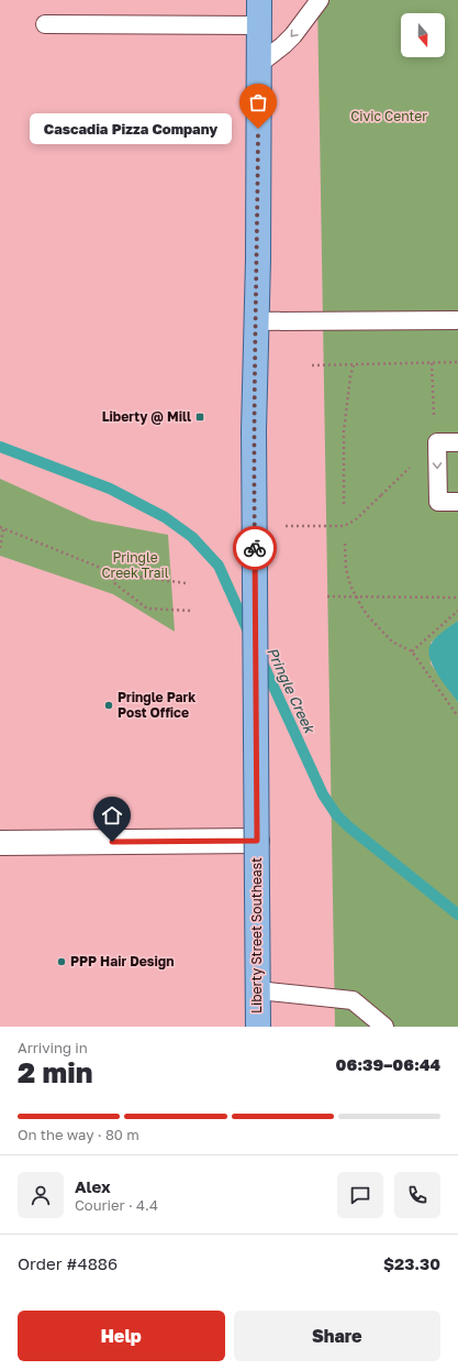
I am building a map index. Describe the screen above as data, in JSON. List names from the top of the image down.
{
  "streets": {
    "main road": ["Liberty Street Southeast"]
  },
  "water": ["Pringle Creek"],
  "parks": ["Civic Center", "Pringle Creek Trail"],
  "places": {
    "other": ["Cascadia Pizza Company", "Pringle Park Post Office", "PPP Hair Design"],
    "transit": ["Liberty @ Mill"]
  },
  "north": "bottom",
  "page": {
    "bubble": "Cascadia Pizza Company",
    "heading": ["2 min", "Arriving in", "06:39–06:44"],
    "panel": [
      "Alex",
      "Courier · 4.4",
      "Order #4886",
      "$23.30"
    ],
    "bar": "On the way · 80 m",
    "buttons": ["Help", "Share"]
  }
}
